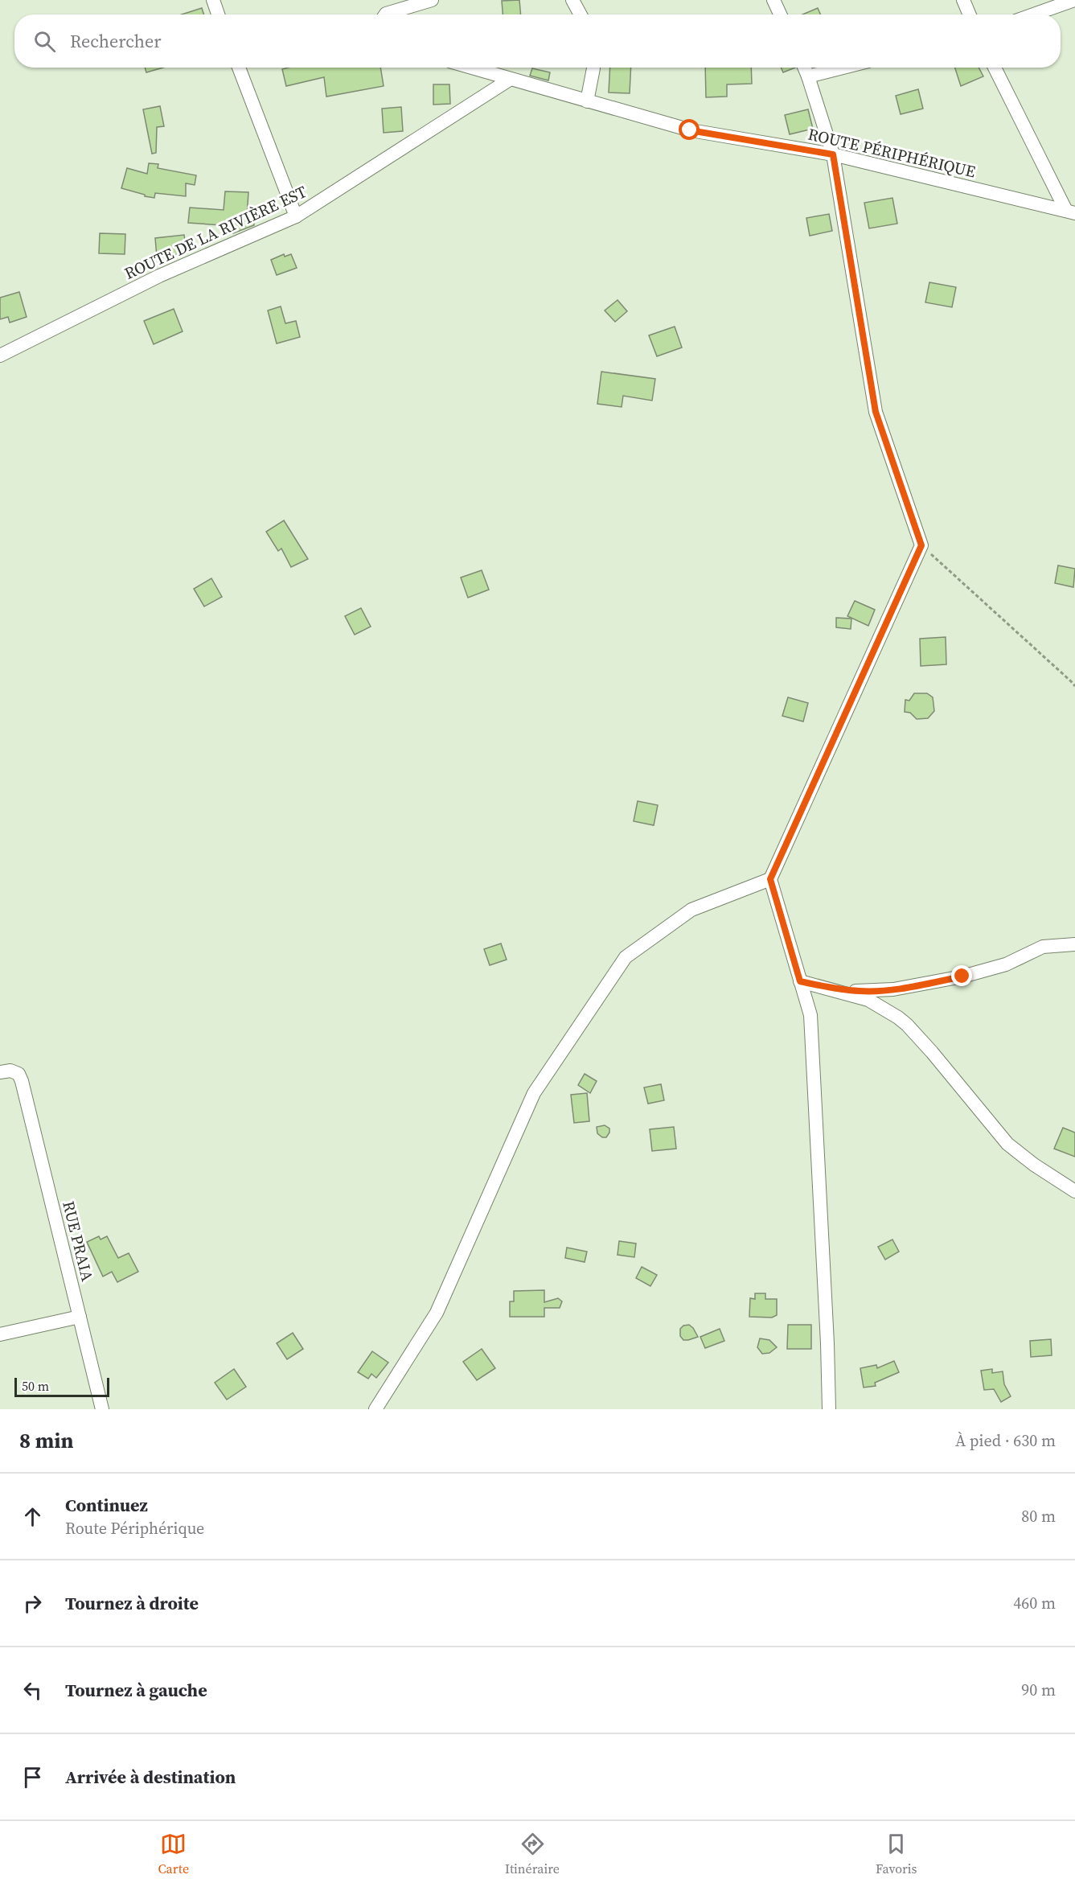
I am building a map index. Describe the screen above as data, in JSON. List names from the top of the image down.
{
  "streets": {
    "street": ["ROUTE PÉRIPHÉRIQUE", "ROUTE DE LA RIVIÈRE EST", "RUE PRAIA"]
  },
  "crossings": [
    ["ROUTE PÉRIPHÉRIQUE", "ROUTE DE LA RIVIÈRE EST"]
  ],
  "scale_bar": "50 m",
  "page": {
    "search": "Rechercher",
    "scale": "50 m",
    "heading": ["8 min", "À pied · 630 m"],
    "list": [
      ["Continuez", "Route Périphérique", "80 m"],
      ["Tournez à droite", "460 m"],
      ["Tournez à gauche", "90 m"],
      "Arrivée à destination"
    ],
    "nav": ["Carte", "Itinéraire", "Favoris"]
  }
}
